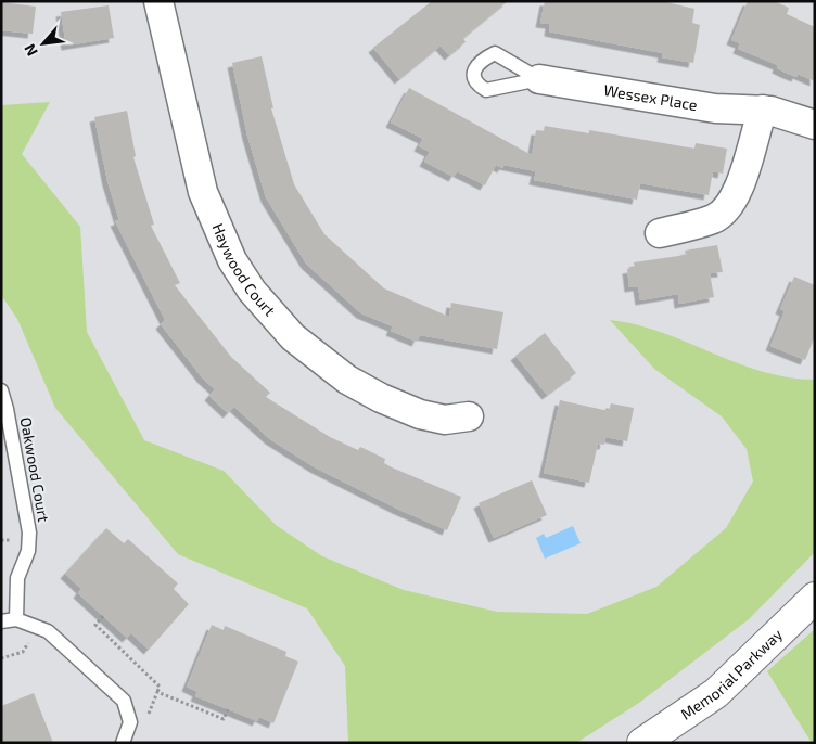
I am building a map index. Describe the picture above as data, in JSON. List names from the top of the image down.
{
  "streets": {
    "main road": ["Memorial Parkway"],
    "street": ["Wessex Place", "Haywood Court"],
    "lane": ["Oakwood Court"]
  },
  "north": "bottom left"
}
